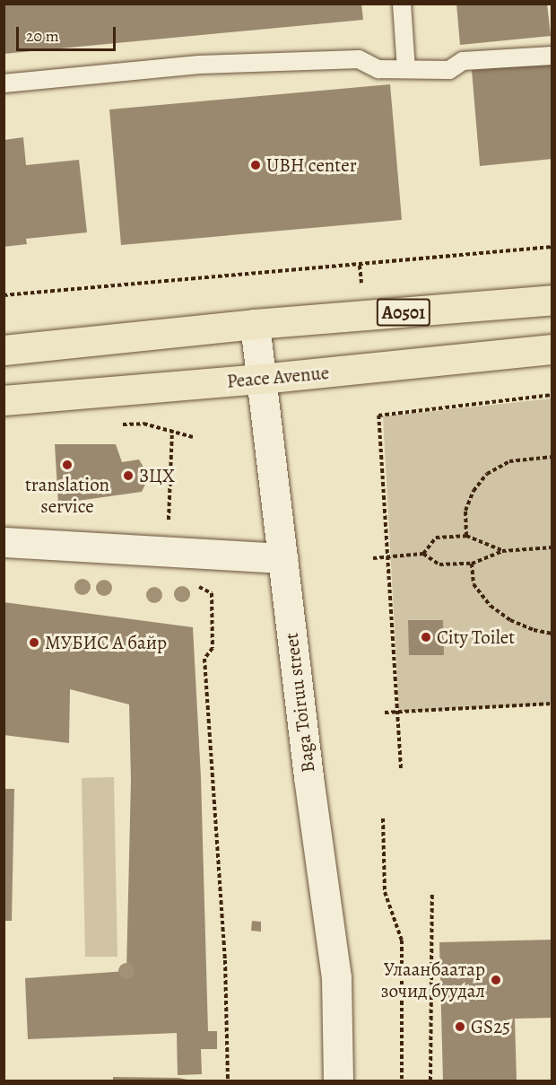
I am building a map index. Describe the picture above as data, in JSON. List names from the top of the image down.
{
  "streets": {
    "highway": ["A0501", "Peace Avenue"],
    "main road": ["Baga Toiruu street"]
  },
  "crossings": [
    ["A0501", "Baga Toiruu street"],
    ["Peace Avenue", "Baga Toiruu street"]
  ],
  "places": [
    "UBH center",
    "translation service",
    "ЗЦХ",
    "City Toilet",
    "МУБИС А байр",
    "Улаанбаатар зочид буудал",
    "GS25"
  ],
  "scale_bar": "20 m"
}
